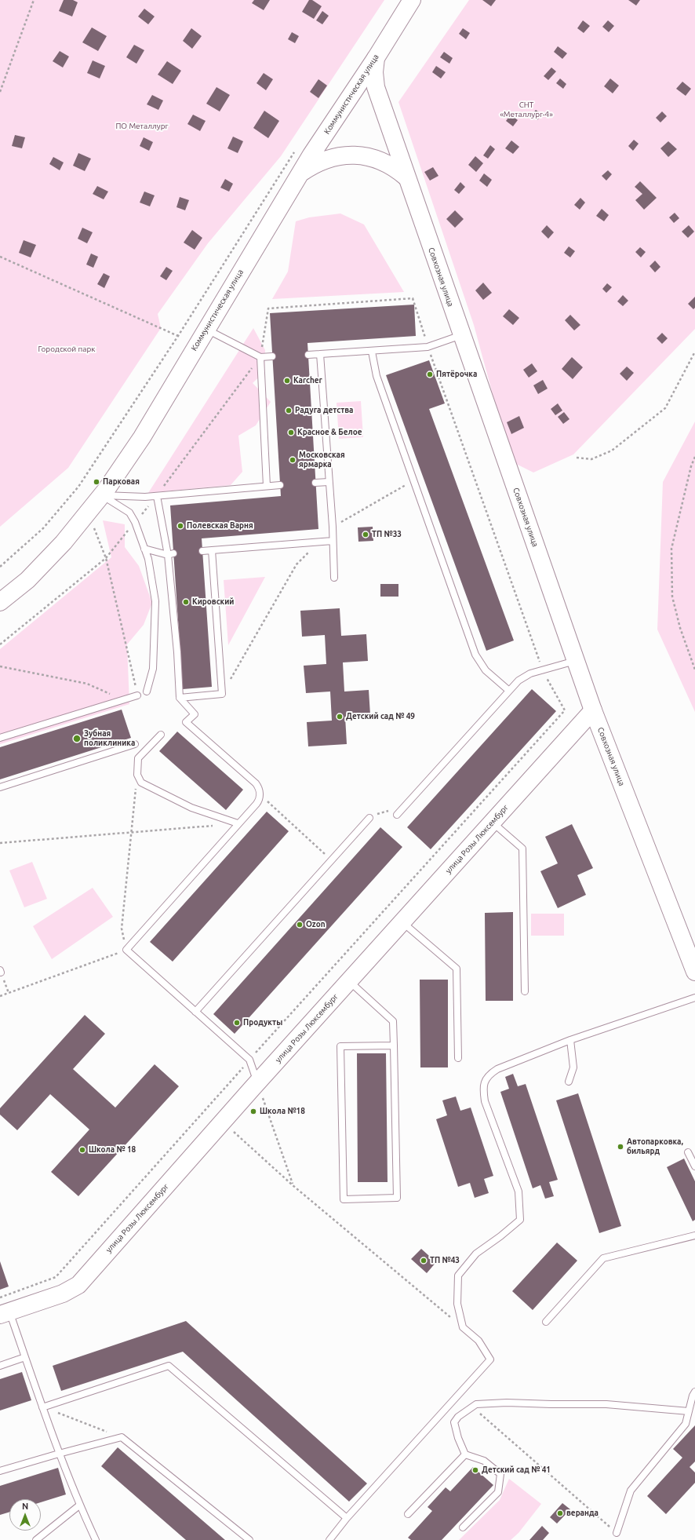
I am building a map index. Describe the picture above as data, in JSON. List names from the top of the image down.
{
  "streets": {
    "street": ["Коммунистическая улица", "Совхозная улица", "улица Розы Люксембург"]
  },
  "crossings": [
    ["Коммунистическая улица", "Совхозная улица"],
    ["Совхозная улица", "улица Розы Люксембург"]
  ],
  "parks": ["СНТ «Металлург-4»", "ПО Металлург", "Городской парк"],
  "places": [
    "Пятёрочка",
    "Karcher",
    "Радуга детства",
    "Красное & Белое",
    "Московская ярмарка",
    "Парковая",
    "Полевская Варня",
    "ТП №33",
    "Кировский",
    "Детский сад № 49",
    "Зубная поликлиника",
    "Ozon",
    "Продукты",
    "Школа №18",
    "Автопарковка, бильярд",
    "Школа № 18",
    "ТП №43",
    "Детский сад № 41",
    "веранда"
  ],
  "north": "top"
}
